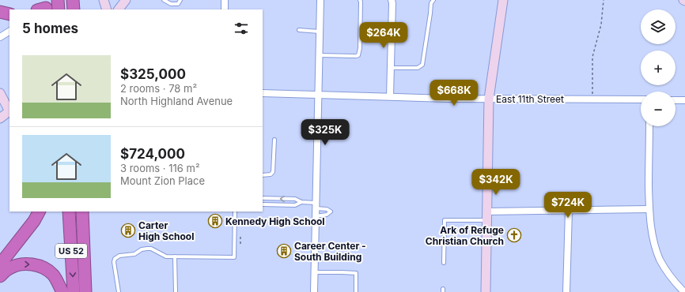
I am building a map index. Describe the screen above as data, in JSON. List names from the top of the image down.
{
  "streets": {
    "highway": ["US 52"],
    "street": ["East 11th Street"]
  },
  "places": {
    "building": ["Kennedy High School", "Carter High School", "Career Center - South Building"],
    "church": ["Ark of Refuge Christian Church"]
  },
  "page": {
    "map_buttons": ["+", "−"],
    "heading": "5 homes",
    "price": [
      "$264K",
      "$668K",
      "$325K",
      "$342K",
      "$724K"
    ],
    "list": [
      {
        "name": "$325,000",
        "note": "2 rooms · 78 m² · North Highland Avenue"
      },
      {
        "name": "$724,000",
        "note": "3 rooms · 116 m² · Mount Zion Place"
      }
    ]
  }
}
